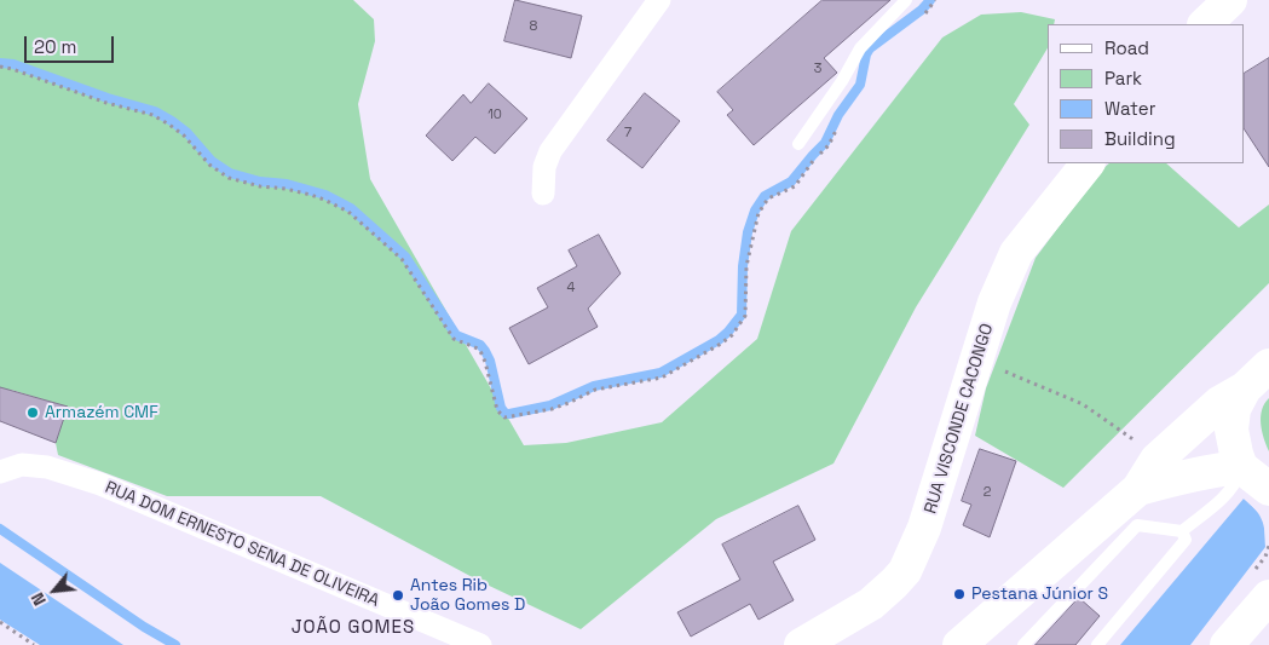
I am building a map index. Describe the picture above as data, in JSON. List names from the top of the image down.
{
  "streets": {
    "main road": ["RUA VISCONDE CACONGO"],
    "street": ["RUA DOM ERNESTO SENA DE OLIVEIRA"]
  },
  "districts": ["JOÃO GOMES"],
  "places": ["Armazém CMF", "Pestana Júnior S", "Antes Rib João Gomes D"],
  "house_numbers": [
    "8",
    "3",
    "10",
    "7",
    "4",
    "2"
  ],
  "legend": [
    "Road",
    "Park",
    "Water",
    "Building"
  ],
  "scale_bar": "20 m",
  "north": "bottom left"
}
